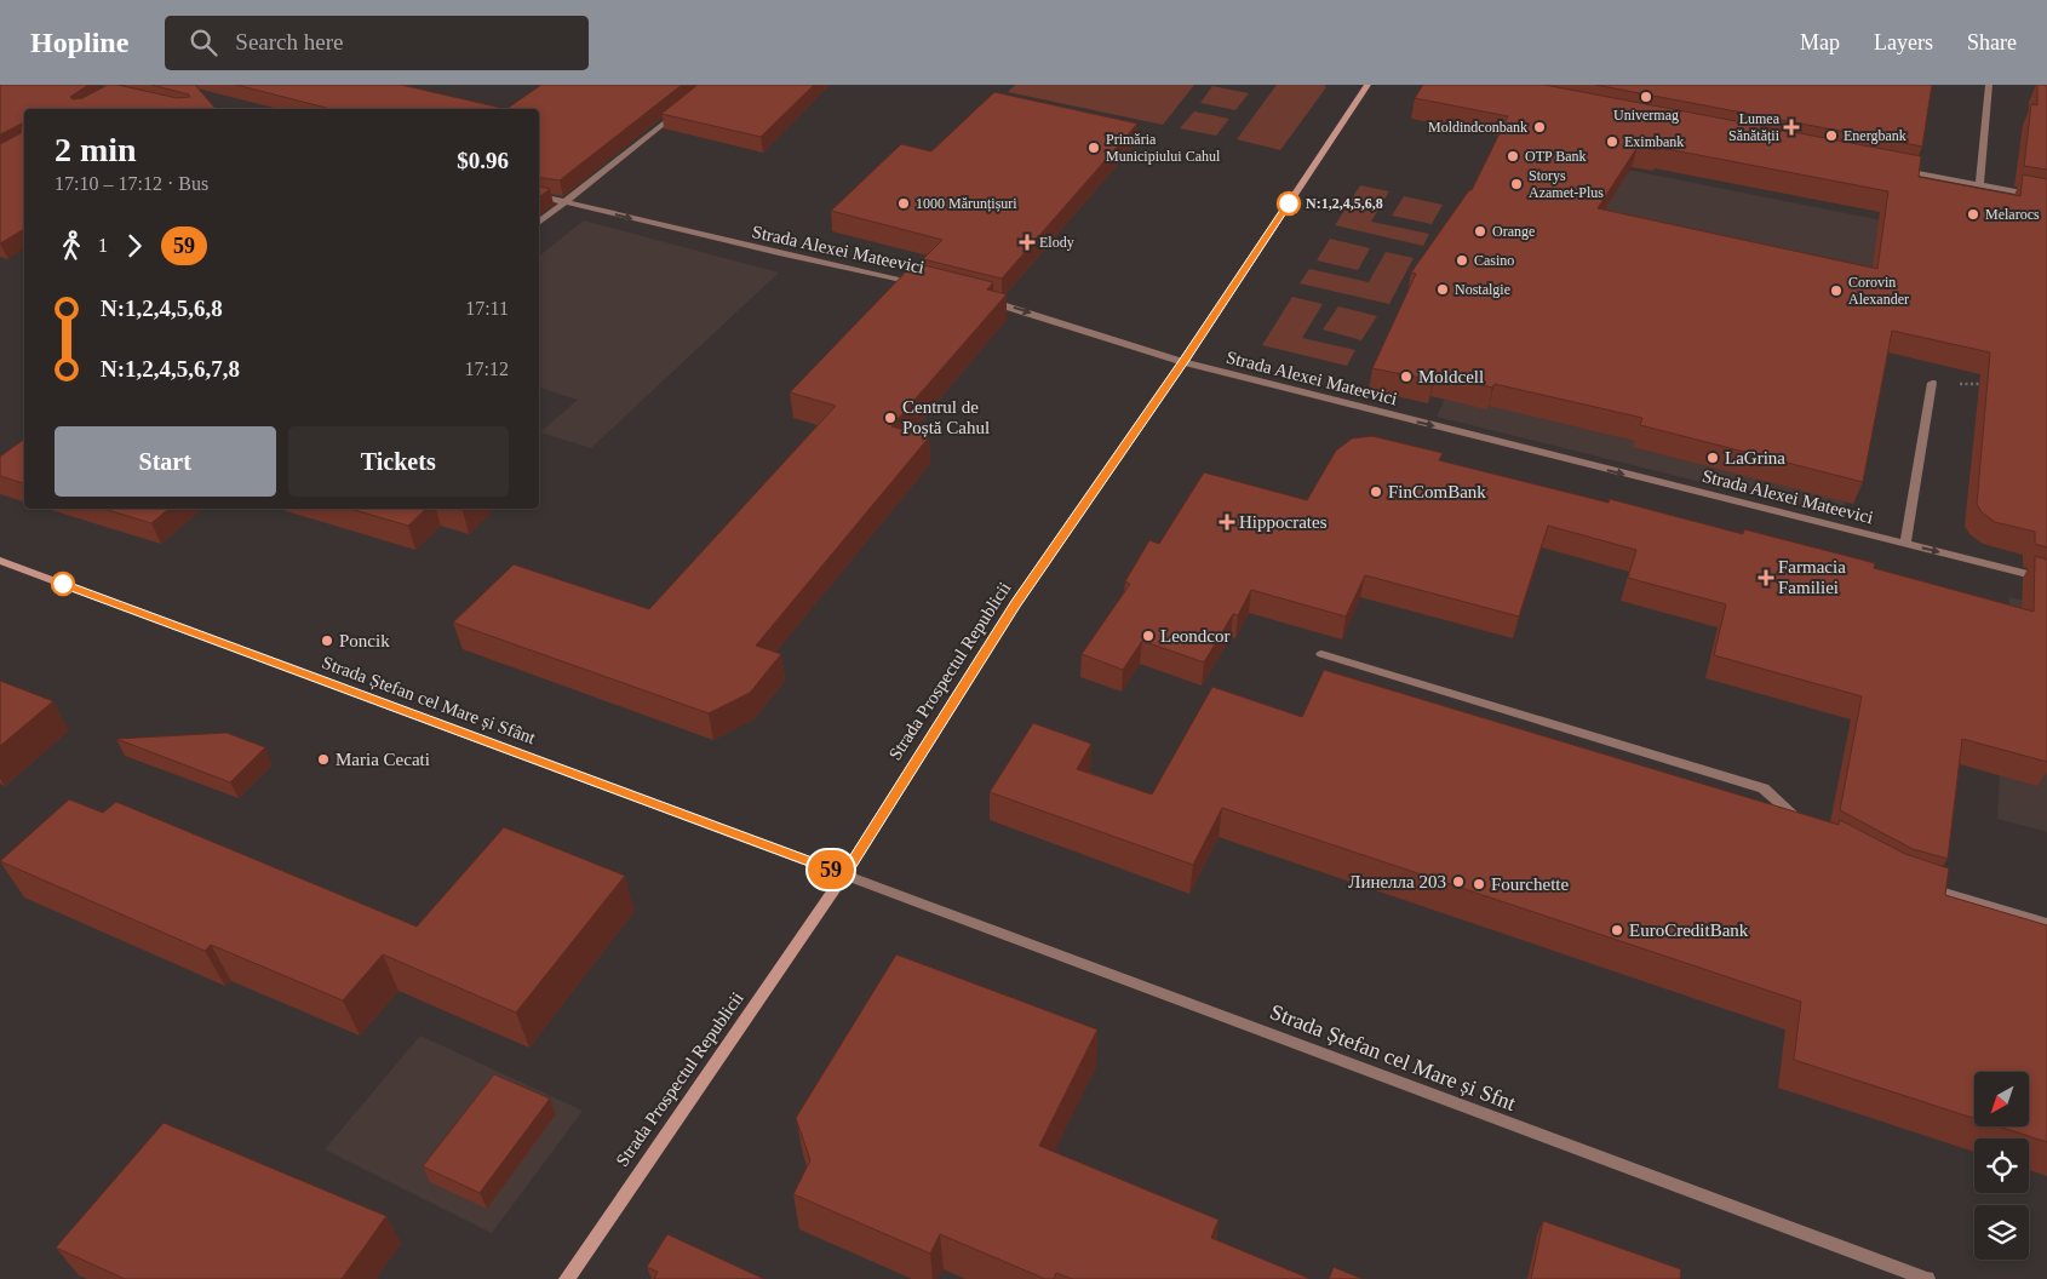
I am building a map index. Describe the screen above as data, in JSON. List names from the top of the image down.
{
  "streets": {
    "main road": ["Strada Prospectul Republicii", "Strada Ștefan cel Mare și Sfânt"],
    "street": ["Strada Alexei Mateevici", "Strada Ștefan cel Mare și Sfnt"]
  },
  "crossings": [
    ["Strada Alexei Mateevici", "Strada Prospectul Republicii"],
    ["Strada Prospectul Republicii", "Strada Ștefan cel Mare și Sfânt"],
    ["Strada Prospectul Republicii", "Strada Ștefan cel Mare și Sfnt"],
    ["Strada Ștefan cel Mare și Sfânt", "Strada Ștefan cel Mare și Sfnt"]
  ],
  "one_way": ["Strada Alexei Mateevici"],
  "places": {
    "other": [
      "Univermag",
      "Moldindconbank",
      "Energbank",
      "Eximbank",
      "Primăria Municipiului Cahul",
      "OTP Bank",
      "Storys Azamet-Plus",
      "1000 Mărunțișuri",
      "N:1,2,4,5,6,8",
      "Melarocs",
      "Orange",
      "Casino",
      "Nostalgie",
      "Corovin Alexander",
      "Moldcell",
      "Centrul de Poștă Cahul",
      "LaGrina",
      "FinComBank",
      "Leondcor",
      "Poncik",
      "Maria Cecati",
      "Линелла 203",
      "Fourchette",
      "EuroCreditBank"
    ],
    "health": [
      "Lumea Sănătății",
      "Elody",
      "Hippocrates",
      "Farmacia Familiei"
    ]
  },
  "lines": ["bus line 59"],
  "north": "bottom left",
  "page": {
    "header": "Hopline",
    "search": "Search here",
    "nav": ["Map", "Layers", "Share"],
    "on_map": "59",
    "heading": ["2 min", "17:10 – 17:12 · Bus", "$0.96"],
    "legs": ["1", "59"],
    "list": [
      {
        "name": "N:1,2,4,5,6,8",
        "value": "17:11"
      },
      {
        "name": "N:1,2,4,5,6,7,8",
        "value": "17:12"
      }
    ],
    "buttons": ["Start", "Tickets"]
  }
}
